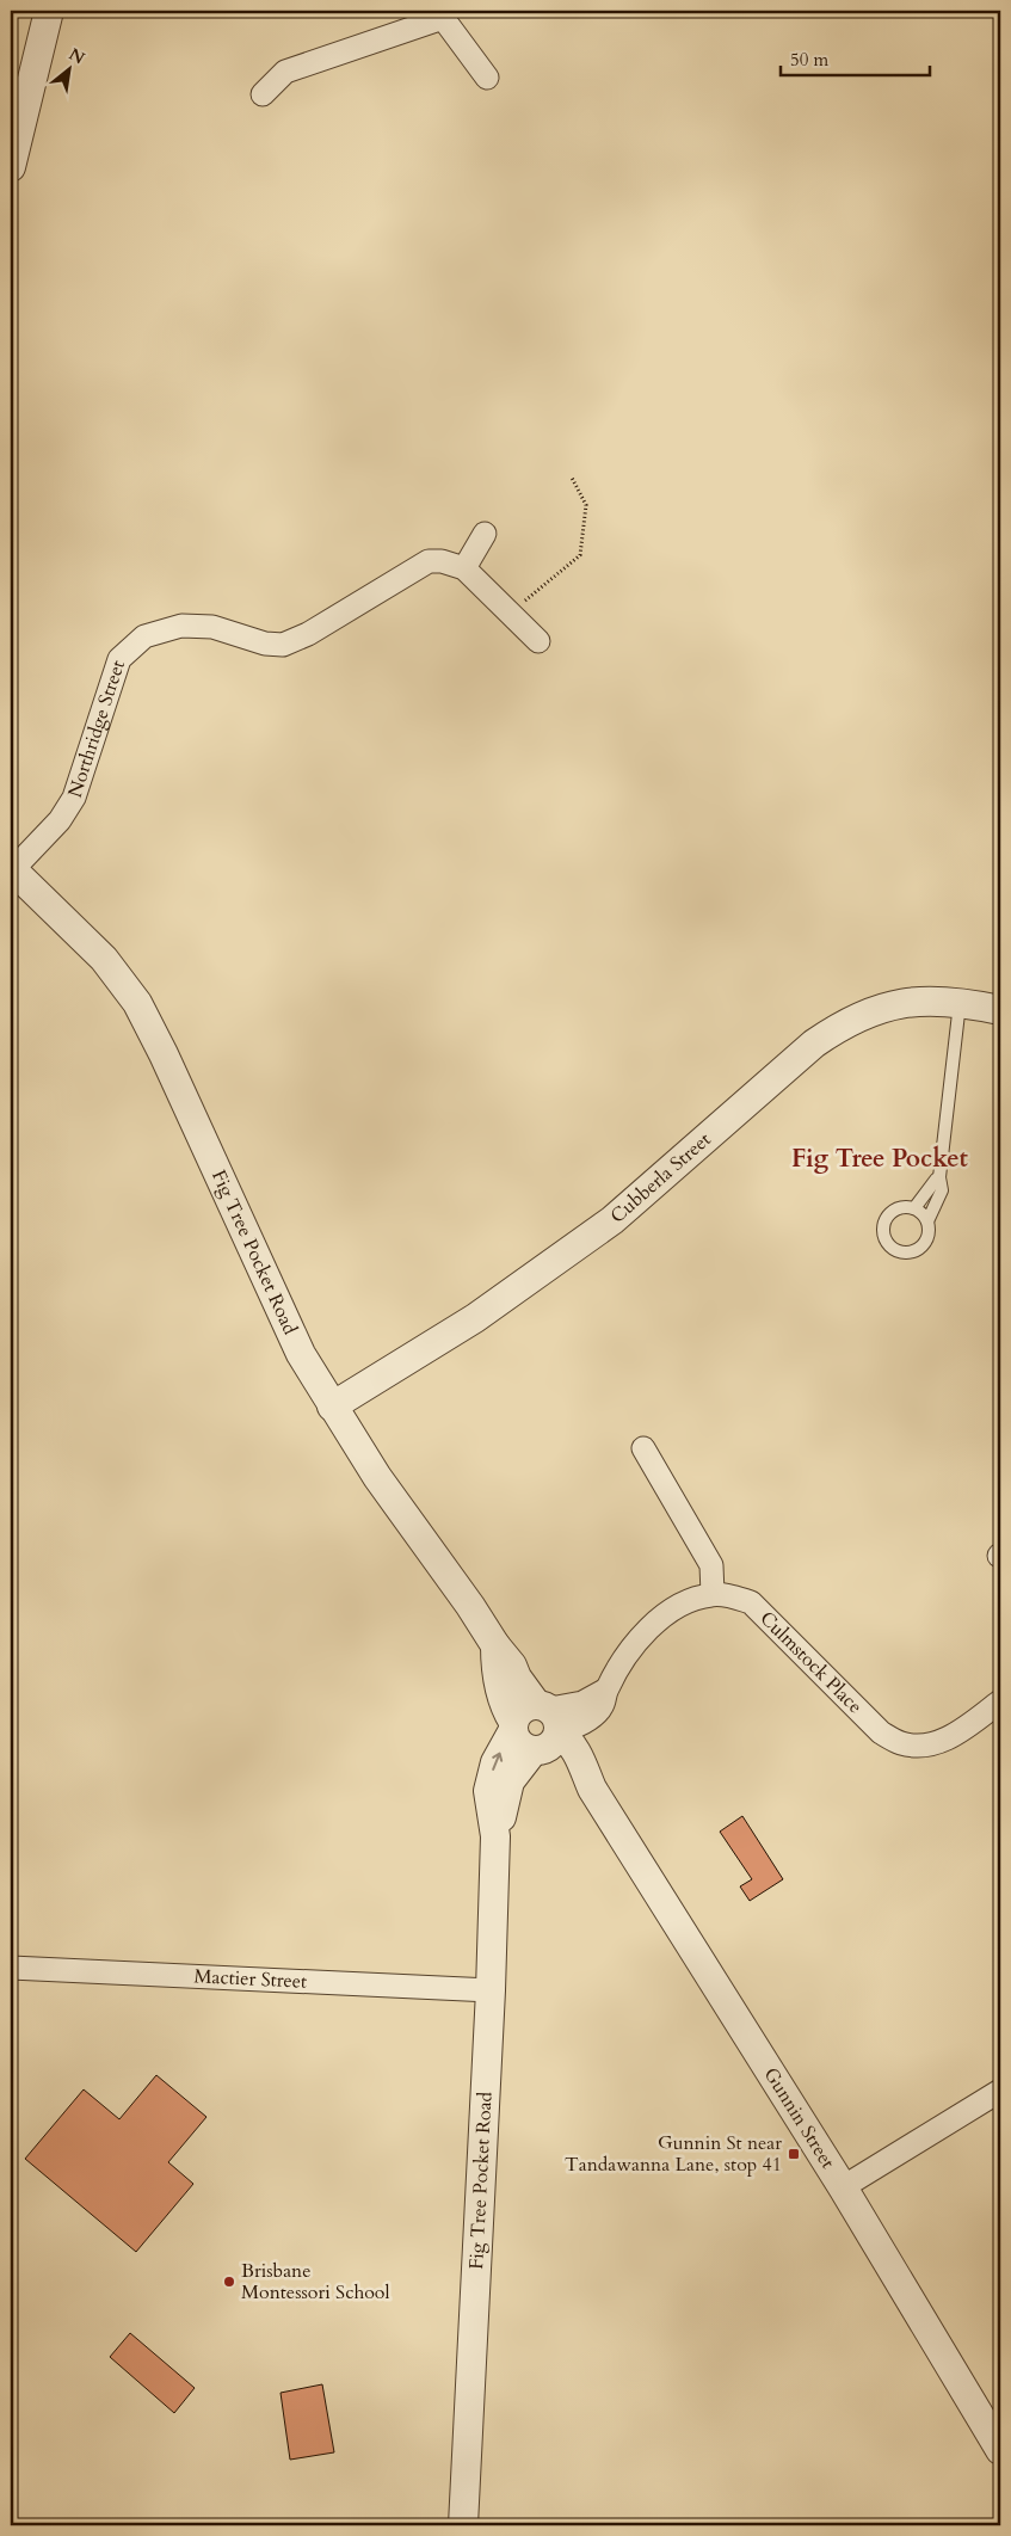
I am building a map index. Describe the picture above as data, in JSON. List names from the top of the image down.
{
  "streets": {
    "street": [
      "Northridge Street",
      "Cubberla Street",
      "Fig Tree Pocket Road",
      "Culmstock Place",
      "Mactier Street",
      "Gunnin Street"
    ]
  },
  "crossings": [
    ["Northridge Street", "Fig Tree Pocket Road"],
    ["Cubberla Street", "Fig Tree Pocket Road"],
    ["Fig Tree Pocket Road", "Culmstock Place"],
    ["Fig Tree Pocket Road", "Mactier Street"],
    ["Fig Tree Pocket Road", "Gunnin Street"],
    ["Culmstock Place", "Gunnin Street"]
  ],
  "districts": ["Fig Tree Pocket"],
  "places": {
    "transit": ["Gunnin St near Tandawanna Lane, stop 41"],
    "other": ["Brisbane Montessori School"]
  },
  "scale_bar": "50 m",
  "north": "top right"
}
